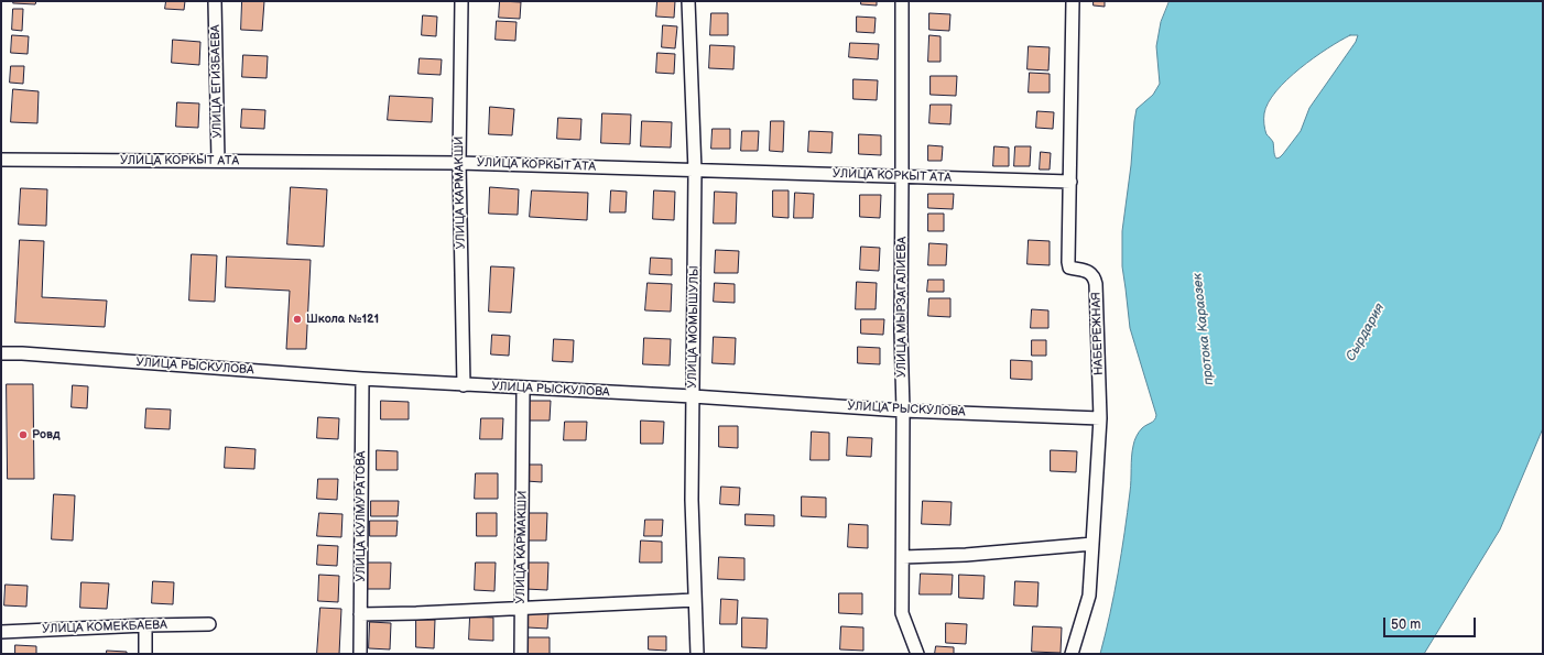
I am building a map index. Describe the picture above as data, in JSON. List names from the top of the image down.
{
  "streets": {
    "street": [
      "УЛИЦА ЕГИЗБАЕВА",
      "УЛИЦА КОРКЫТ АТА",
      "УЛИЦА КАРМАКШИ",
      "УЛИЦА МЫРЗАГАЛИЕВА",
      "УЛИЦА МОМЫШУЛЫ",
      "НАБЕРЕЖНАЯ",
      "УЛИЦА РЫСКУЛОВА",
      "УЛИЦА КУЛМУРАТОВА",
      "УЛИЦА КОМЕКБАЕВА"
    ]
  },
  "crossings": [
    ["УЛИЦА ЕГИЗБАЕВА", "УЛИЦА КОРКЫТ АТА"],
    ["УЛИЦА КОРКЫТ АТА", "УЛИЦА КАРМАКШИ"],
    ["УЛИЦА КОРКЫТ АТА", "УЛИЦА МЫРЗАГАЛИЕВА"],
    ["УЛИЦА КОРКЫТ АТА", "УЛИЦА МОМЫШУЛЫ"],
    ["УЛИЦА КОРКЫТ АТА", "НАБЕРЕЖНАЯ"],
    ["УЛИЦА КАРМАКШИ", "УЛИЦА РЫСКУЛОВА"],
    ["УЛИЦА МЫРЗАГАЛИЕВА", "УЛИЦА РЫСКУЛОВА"],
    ["УЛИЦА МОМЫШУЛЫ", "УЛИЦА РЫСКУЛОВА"],
    ["НАБЕРЕЖНАЯ", "УЛИЦА РЫСКУЛОВА"],
    ["УЛИЦА РЫСКУЛОВА", "УЛИЦА КУЛМУРАТОВА"]
  ],
  "water": ["протока Караозек", "Сырдария"],
  "places": ["Школа №121", "Ровд"],
  "scale_bar": "50 m"
}
